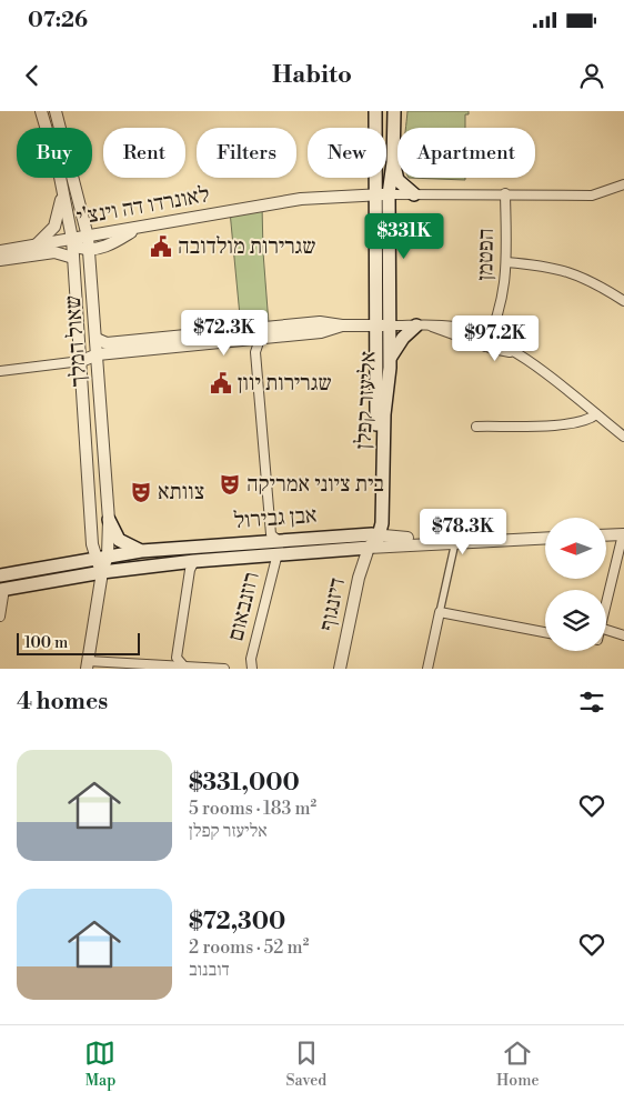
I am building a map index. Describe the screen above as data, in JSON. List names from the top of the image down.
{
  "streets": {
    "main road": ["אליעזר קפלן", "אבן גבירול"],
    "street": [
      "לאונרדו דה וינצ'י",
      "הפטמן",
      "שאול המלך",
      "דיזנגוף",
      "רוזנבאום"
    ]
  },
  "crossings": [
    ["לאונרדו דה וינצ'י", "הפטמן"],
    ["לאונרדו דה וינצ'י", "שאול המלך"],
    ["לאונרדו דה וינצ'י", "אליעזר קפלן"],
    ["שאול המלך", "אבן גבירול"],
    ["אליעזר קפלן", "אבן גבירול"],
    ["אליעזר קפלן", "דיזנגוף"],
    ["אבן גבירול", "דיזנגוף"],
    ["אבן גבירול", "רוזנבאום"]
  ],
  "places": {
    "public building": ["שגרירות מולדובה", "שגרירות יוון"],
    "theatre": ["בית ציוני אמריקה", "צוותא"]
  },
  "scale_bar": "100 m",
  "north": "left",
  "page": {
    "status": "07:26",
    "header": "Habito",
    "chip": [
      "Buy",
      "Rent",
      "Filters",
      "New",
      "Apartment"
    ],
    "price": [
      "$331K",
      "$72.3K",
      "$97.2K",
      "$78.3K"
    ],
    "scale": "100 m",
    "heading": "4 homes",
    "list": [
      {
        "name": "$331,000",
        "note": "5 rooms · 183 m² · אליעזר קפלן"
      },
      {
        "name": "$72,300",
        "note": "2 rooms · 52 m² · דובנוב"
      }
    ],
    "tabs": ["Map", "Saved", "Home"]
  }
}
